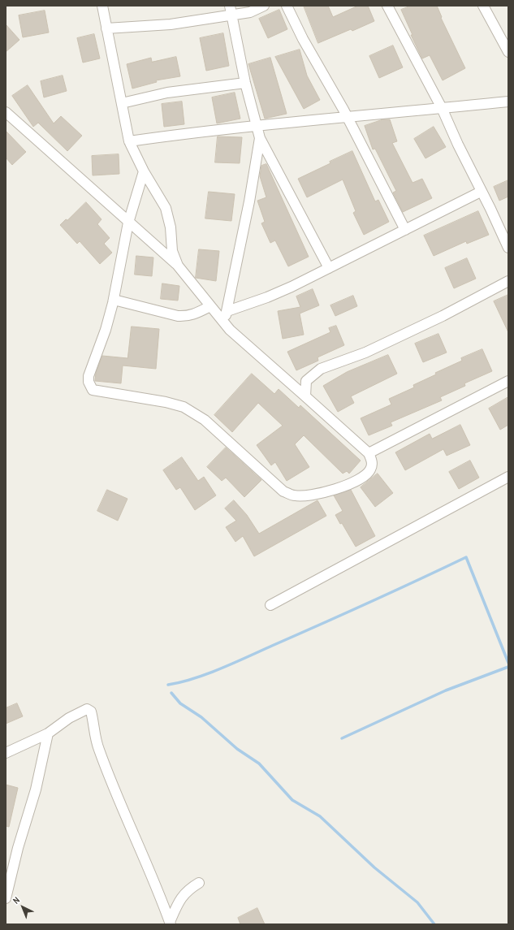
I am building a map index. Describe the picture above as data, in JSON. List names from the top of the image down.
{
  "north": "top left"
}
